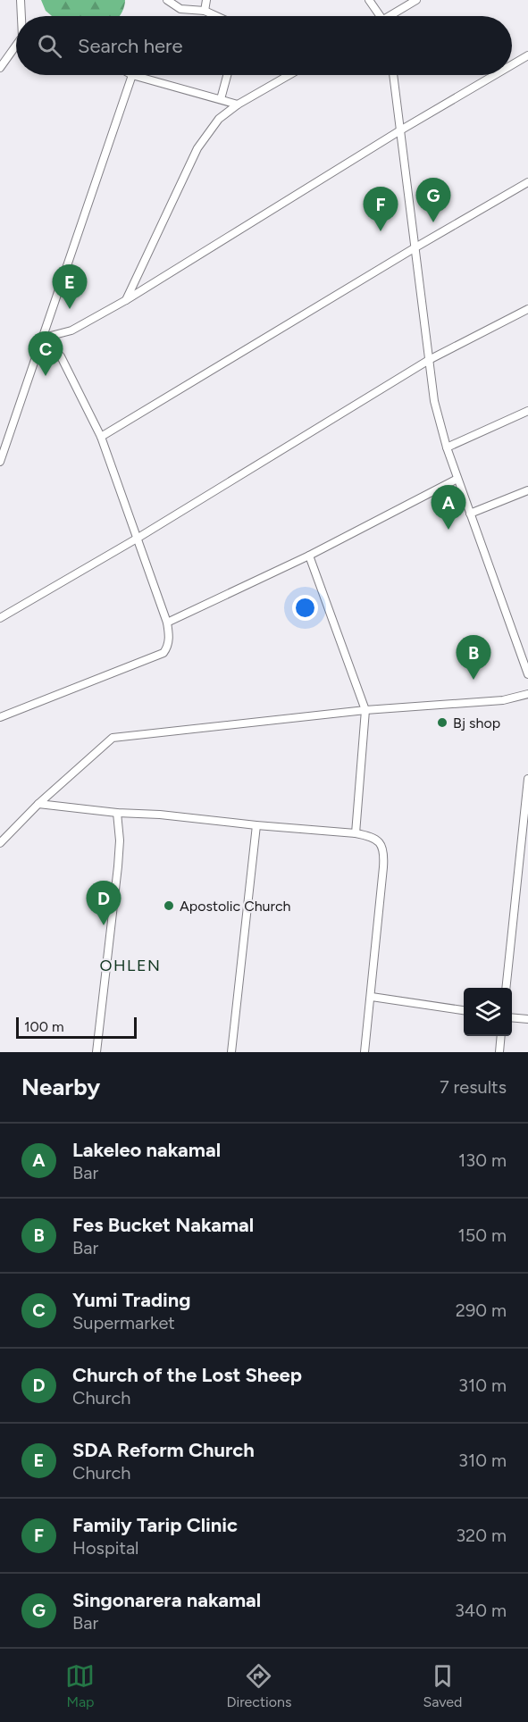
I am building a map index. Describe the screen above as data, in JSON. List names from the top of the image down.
{
  "districts": ["OHLEN"],
  "places": ["Bj shop", "Apostolic Church"],
  "scale_bar": "100 m",
  "page": {
    "search": "Search here",
    "pins": [
      "G",
      "F",
      "E",
      "C",
      "A",
      "B",
      "D"
    ],
    "scale": "100 m",
    "heading": ["Nearby", "7 results"],
    "list": [
      {
        "mark": "A",
        "name": "Lakeleo nakamal",
        "note": "Bar",
        "value": "130 m"
      },
      {
        "mark": "B",
        "name": "Fes Bucket Nakamal",
        "note": "Bar",
        "value": "150 m"
      },
      {
        "mark": "C",
        "name": "Yumi Trading",
        "note": "Supermarket",
        "value": "290 m"
      },
      {
        "mark": "D",
        "name": "Church of the Lost Sheep",
        "note": "Church",
        "value": "310 m"
      },
      {
        "mark": "E",
        "name": "SDA Reform Church",
        "note": "Church",
        "value": "310 m"
      },
      {
        "mark": "F",
        "name": "Family Tarip Clinic",
        "note": "Hospital",
        "value": "320 m"
      },
      {
        "mark": "G",
        "name": "Singonarera nakamal",
        "note": "Bar",
        "value": "340 m"
      }
    ],
    "nav": ["Map", "Directions", "Saved"]
  }
}
